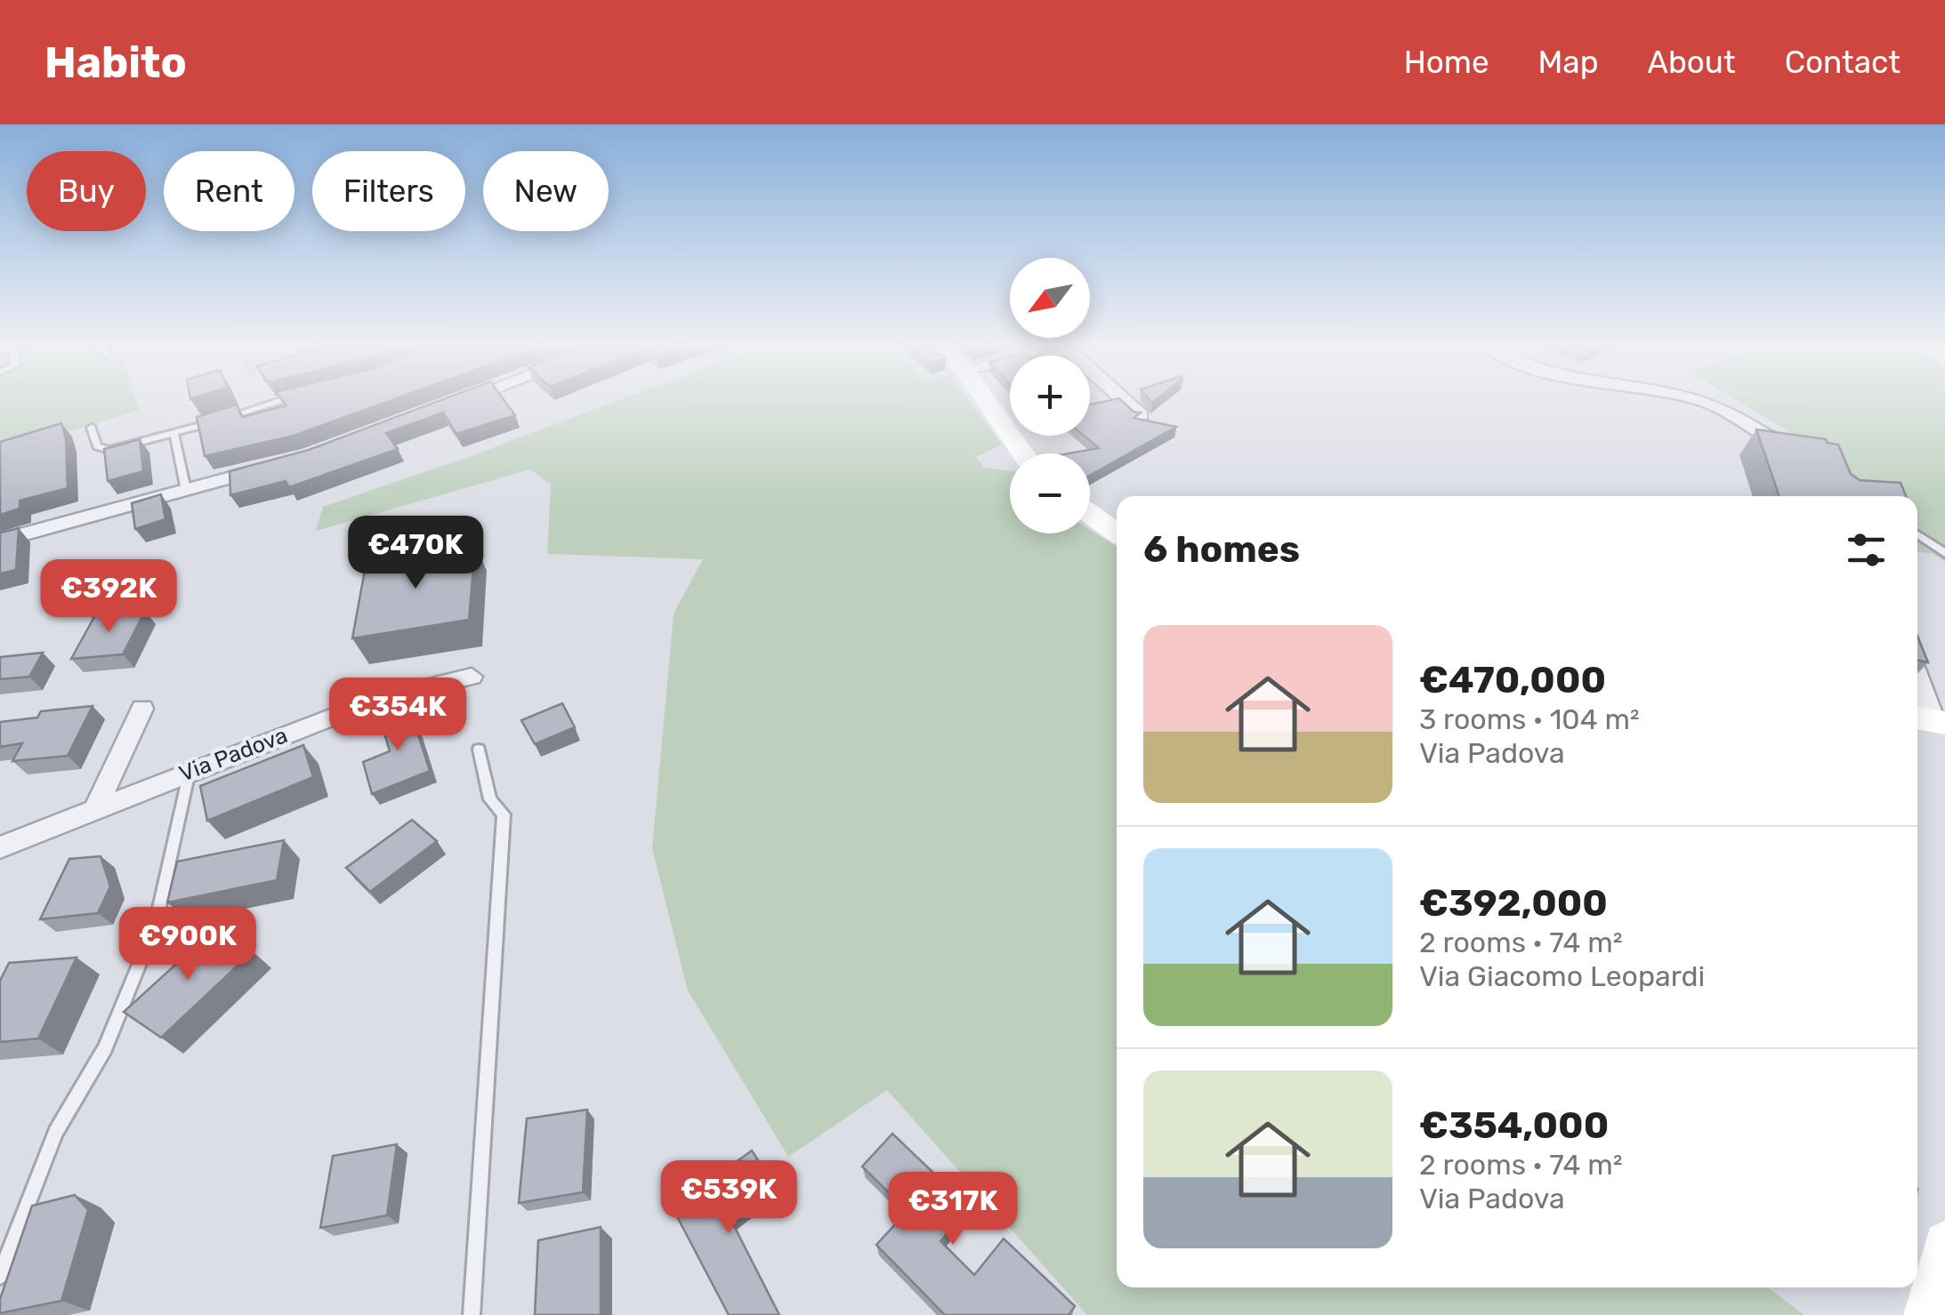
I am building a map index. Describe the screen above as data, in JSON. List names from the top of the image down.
{
  "streets": {
    "street": ["Via Padova"]
  },
  "north": "bottom left",
  "page": {
    "header": "Habito",
    "nav": [
      "Home",
      "Map",
      "About",
      "Contact"
    ],
    "chip": [
      "Buy",
      "Rent",
      "Filters",
      "New"
    ],
    "map_buttons": ["+", "−"],
    "heading": "6 homes",
    "price": [
      "€470K",
      "€392K",
      "€354K",
      "€900K",
      "€539K",
      "€317K"
    ],
    "list": [
      {
        "name": "€470,000",
        "note": "3 rooms · 104 m² · Via Padova"
      },
      {
        "name": "€392,000",
        "note": "2 rooms · 74 m² · Via Giacomo Leopardi"
      },
      {
        "name": "€354,000",
        "note": "2 rooms · 74 m² · Via Padova"
      }
    ]
  }
}
